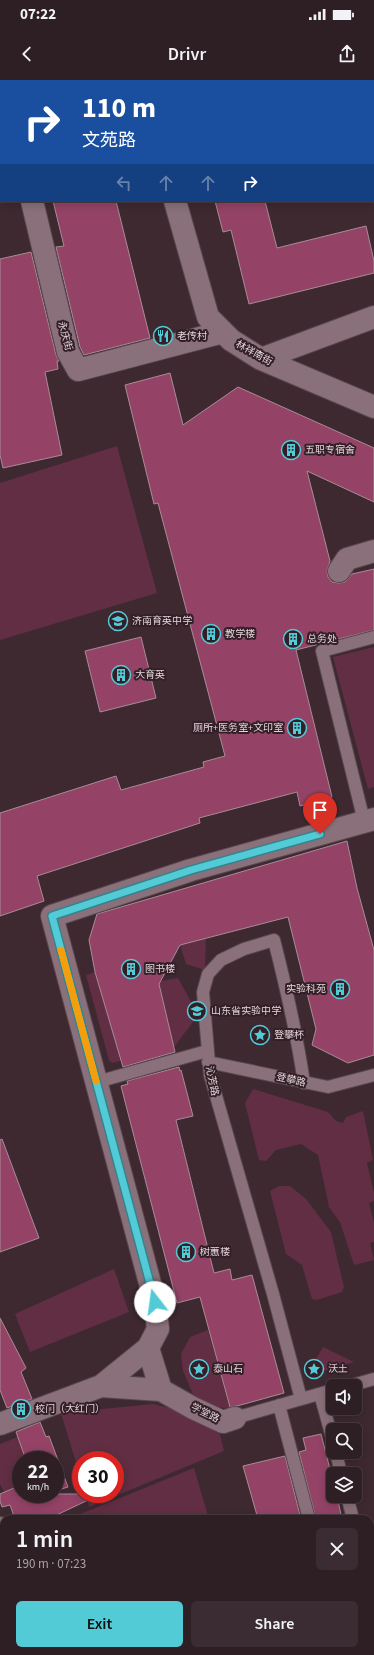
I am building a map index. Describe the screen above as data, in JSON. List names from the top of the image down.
{
  "streets": {
    "street": ["永庆街", "林祥南街", "学堂路"],
    "lane": ["登攀路", "沁芳路"]
  },
  "crossings": [
    ["永庆街", "林祥南街"],
    ["登攀路", "沁芳路"],
    ["沁芳路", "学堂路"]
  ],
  "places": {
    "restaurant": ["老传村"],
    "building": [
      "五职专宿舍",
      "教学楼",
      "总务处",
      "大育英",
      "厕所+医务室+文印室",
      "图书楼",
      "实验科苑",
      "树蕙楼",
      "校门（大红门）"
    ],
    "school or university": ["济南育英中学", "山东省实验中学"],
    "place": ["登攀杯", "泰山石", "沃土"]
  },
  "page": {
    "status": "07:22",
    "header": "Drivr",
    "turn": ["110 m", "文苑路"],
    "speed": "22 km/h",
    "limit": "30",
    "heading": ["1 min", "190 m · 07:23"],
    "buttons": ["Exit", "Share"]
  }
}
